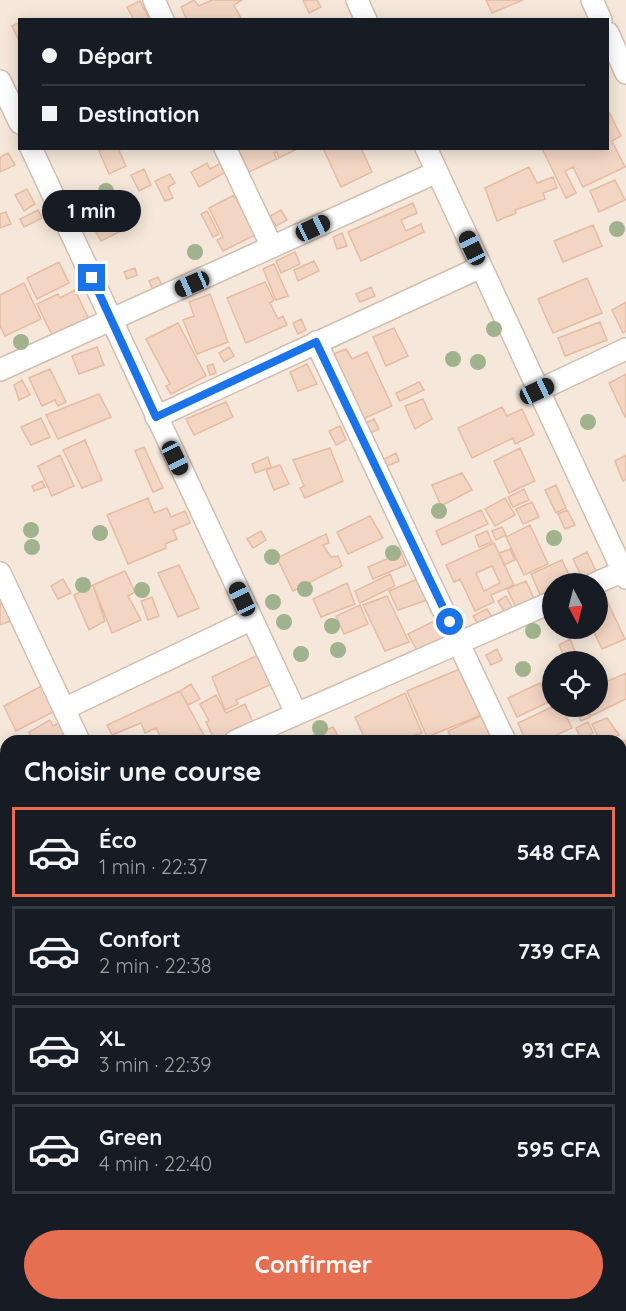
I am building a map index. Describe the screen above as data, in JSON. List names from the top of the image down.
{
  "north": "bottom",
  "page": {
    "banner": ["Départ", "Destination"],
    "bubble": "1 min",
    "heading": "Choisir une course",
    "list": [
      {
        "name": "Éco",
        "note": "1 min · 22:37",
        "value": "548 CFA"
      },
      {
        "name": "Confort",
        "note": "2 min · 22:38",
        "value": "739 CFA"
      },
      {
        "name": "XL",
        "note": "3 min · 22:39",
        "value": "931 CFA"
      },
      {
        "name": "Green",
        "note": "4 min · 22:40",
        "value": "595 CFA"
      }
    ],
    "buttons": "Confirmer"
  }
}
